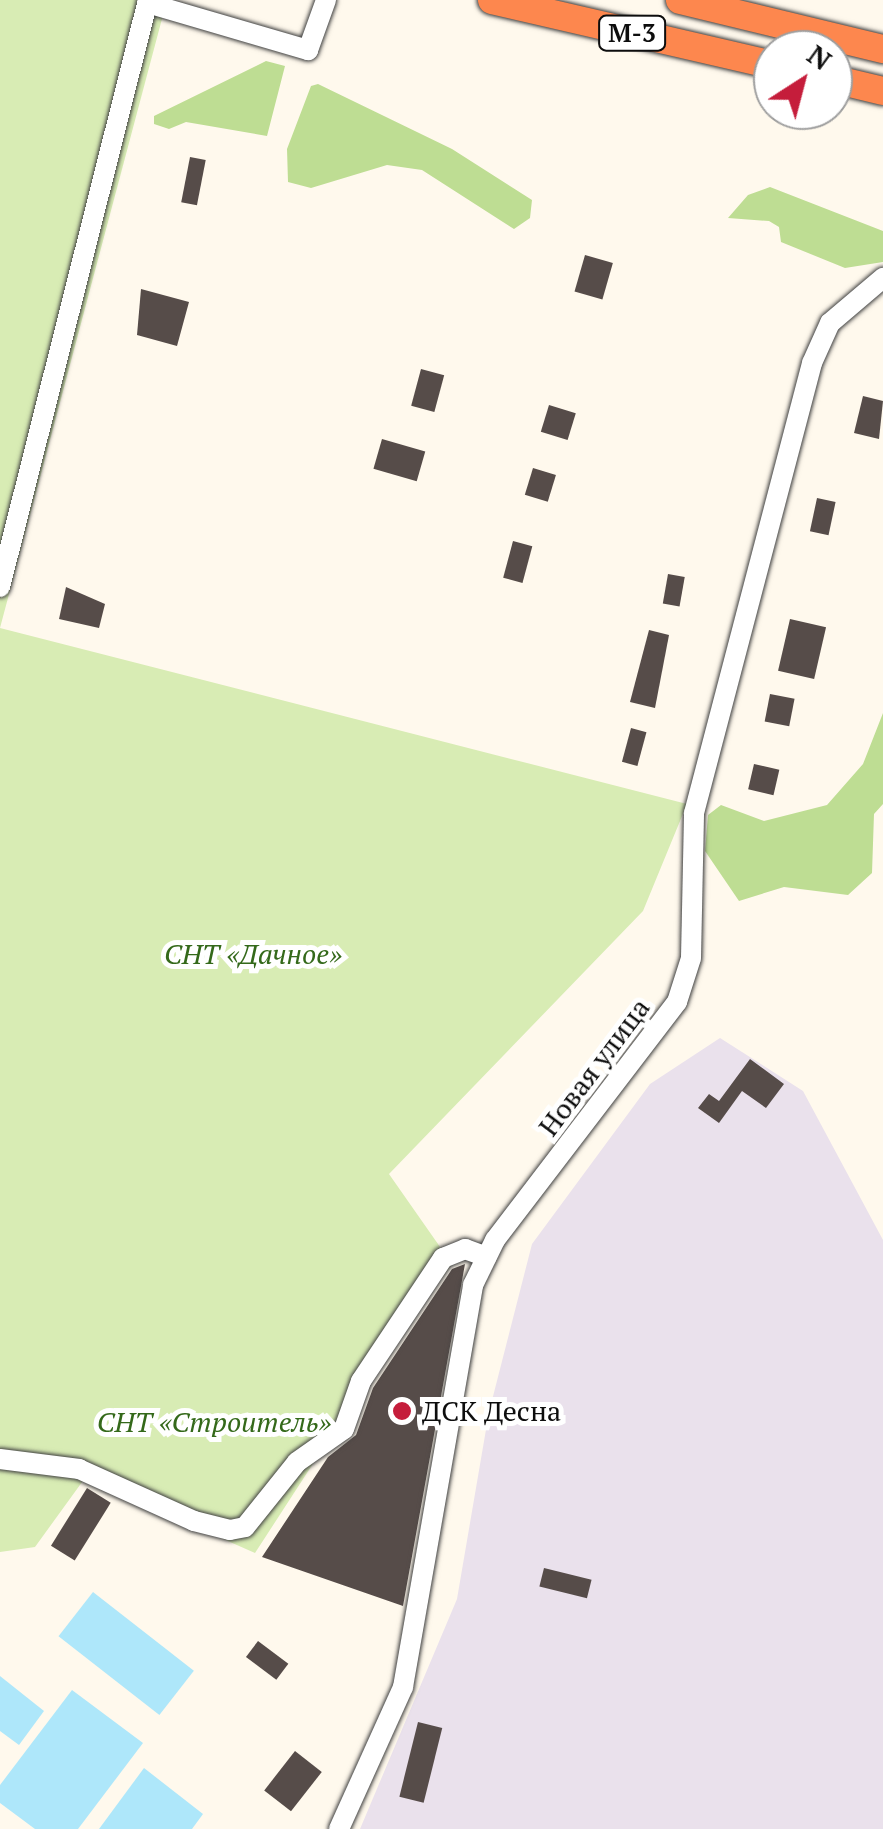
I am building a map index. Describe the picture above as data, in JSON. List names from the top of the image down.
{
  "streets": {
    "highway": ["М-3"],
    "street": ["Новая улица"]
  },
  "parks": ["СНТ «Дачное»", "СНТ «Строитель»"],
  "places": ["ДСК Десна"],
  "north": "top right"
}
